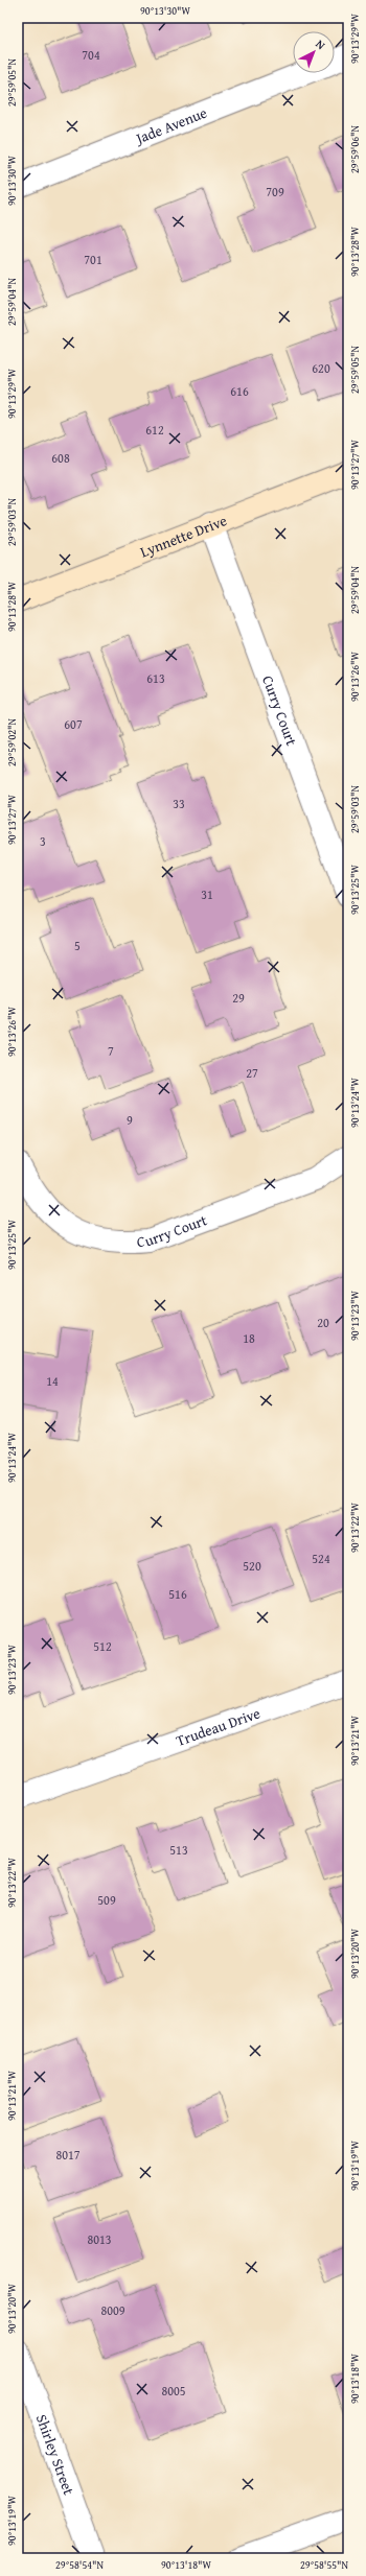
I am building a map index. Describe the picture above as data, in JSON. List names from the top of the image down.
{
  "streets": {
    "street": [
      "Jade Avenue",
      "Lynnette Drive",
      "Curry Court",
      "Trudeau Drive",
      "Shirley Street"
    ]
  },
  "crossings": [
    ["Lynnette Drive", "Curry Court"]
  ],
  "house_numbers": [
    "704",
    "709",
    "701",
    "620",
    "616",
    "612",
    "608",
    "613",
    "607",
    "33",
    "3",
    "31",
    "5",
    "29",
    "7",
    "27",
    "9",
    "20",
    "18",
    "14",
    "524",
    "520",
    "516",
    "512",
    "513",
    "509",
    "8017",
    "8013",
    "8009",
    "8005"
  ],
  "north": "top right",
  "coordinates": [
    "90°13'30\"W",
    "90°13'29\"W",
    "29°59'05\"N",
    "29°59'06\"N",
    "90°13'28\"W",
    "29°59'04\"N",
    "90°13'27\"W",
    "29°59'03\"N",
    "90°13'26\"W",
    "29°59'02\"N",
    "90°13'25\"W",
    "90°13'24\"W",
    "90°13'23\"W",
    "90°13'22\"W",
    "90°13'21\"W",
    "90°13'20\"W",
    "90°13'19\"W",
    "90°13'18\"W",
    "29°58'54\"N",
    "29°58'55\"N"
  ]
}
